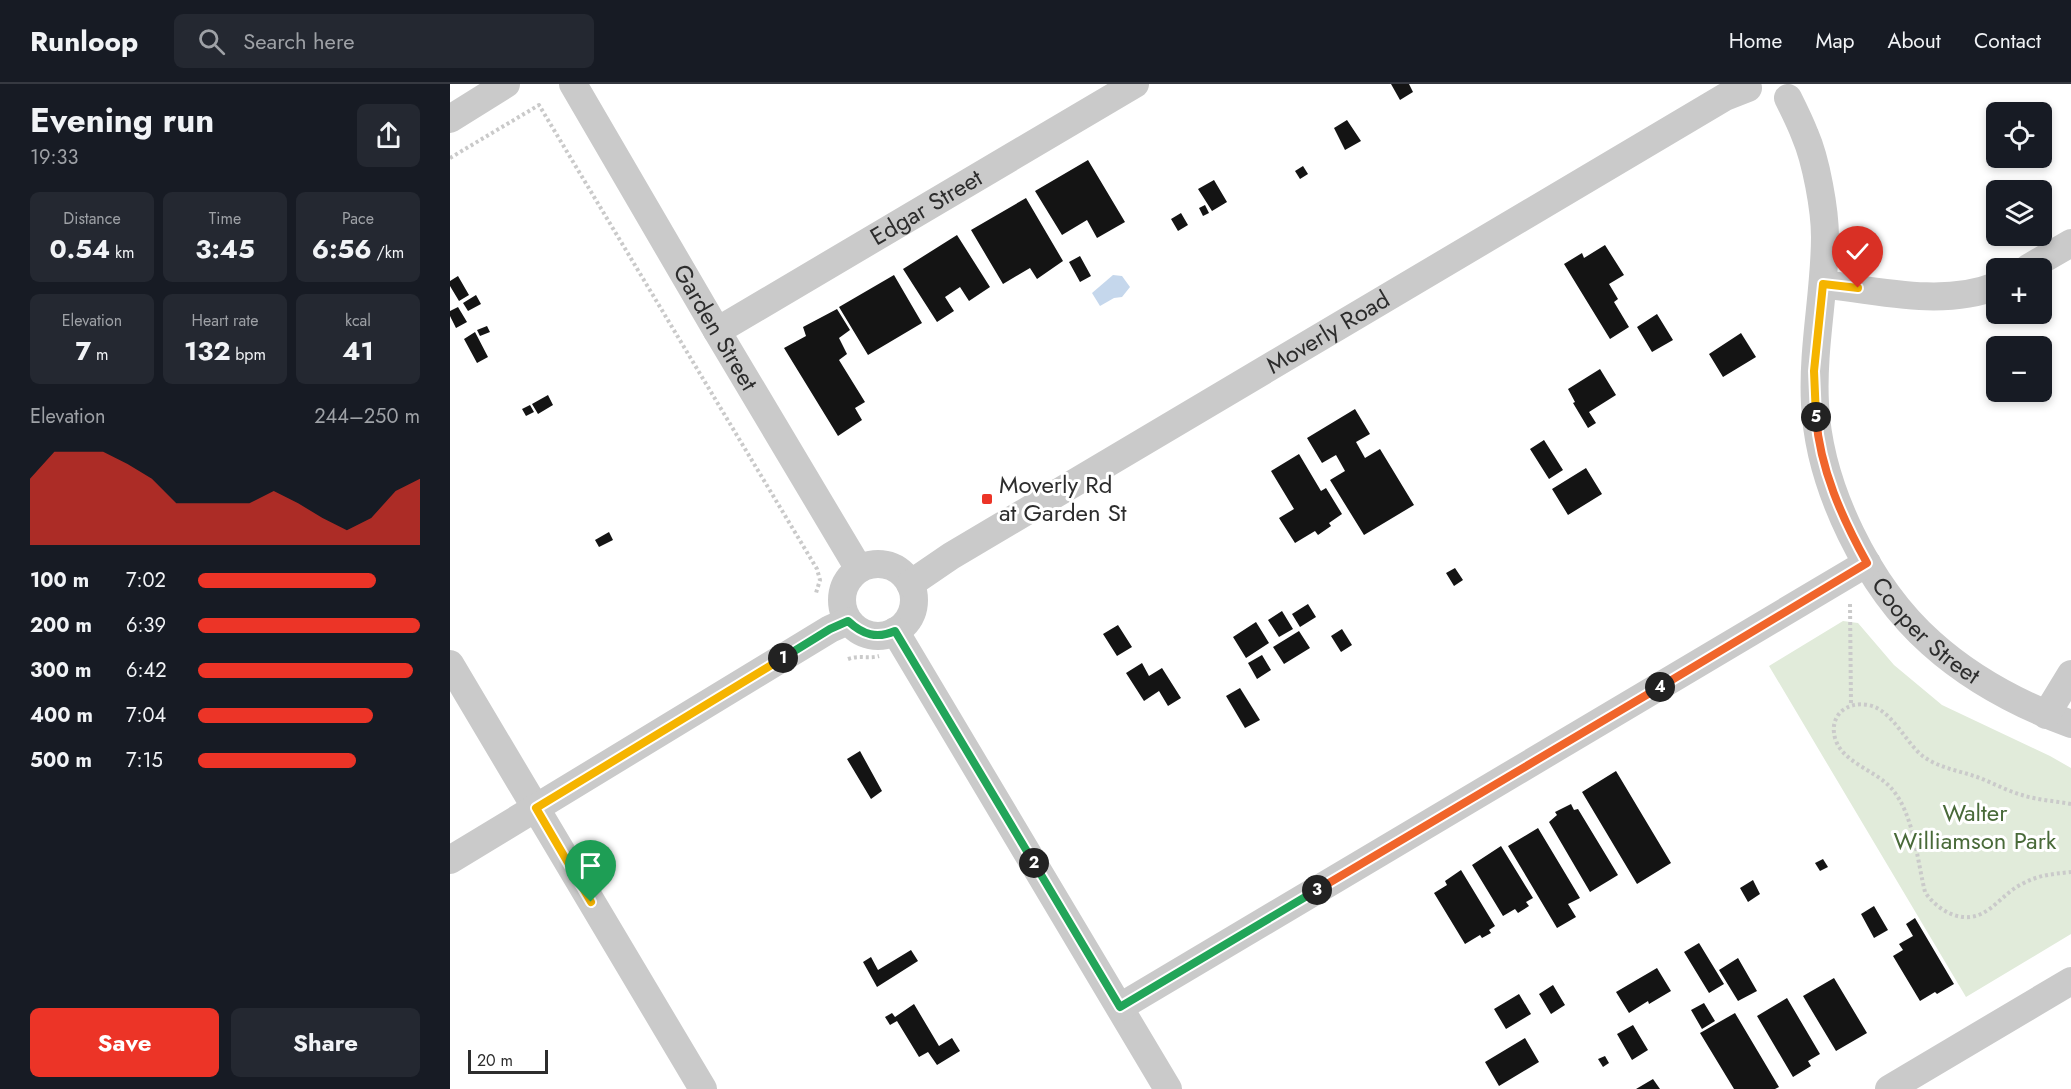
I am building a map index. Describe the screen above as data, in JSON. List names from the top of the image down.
{
  "streets": {
    "street": [
      "Edgar Street",
      "Garden Street",
      "Moverly Road",
      "Cooper Street"
    ]
  },
  "crossings": [
    ["Edgar Street", "Garden Street"],
    ["Garden Street", "Moverly Road"]
  ],
  "parks": ["Walter Williamson Park"],
  "places": {
    "transit": ["Moverly Rd at Garden St"]
  },
  "scale_bar": "20 m",
  "page": {
    "header": "Runloop",
    "search": "Search here",
    "nav": [
      "Home",
      "Map",
      "About",
      "Contact"
    ],
    "heading": ["Evening run", "19:33"],
    "map_buttons": ["+", "−"],
    "stats": [
      ["Distance", "0.54 km"],
      ["Time", "3:45"],
      ["Pace", "6:56 /km"],
      ["Elevation", "7 m"],
      ["Heart rate", "132 bpm"],
      ["kcal", "41"]
    ],
    "chart": ["Elevation", "244–250 m"],
    "pins": [
      "5",
      "1",
      "4",
      "2",
      "3"
    ],
    "list": [
      {
        "name": "100 m",
        "note": "7:02"
      },
      {
        "name": "200 m",
        "note": "6:39"
      },
      {
        "name": "300 m",
        "note": "6:42"
      },
      {
        "name": "400 m",
        "note": "7:04"
      },
      {
        "name": "500 m",
        "note": "7:15"
      }
    ],
    "buttons": ["Save", "Share"],
    "scale": "20 m"
  }
}
